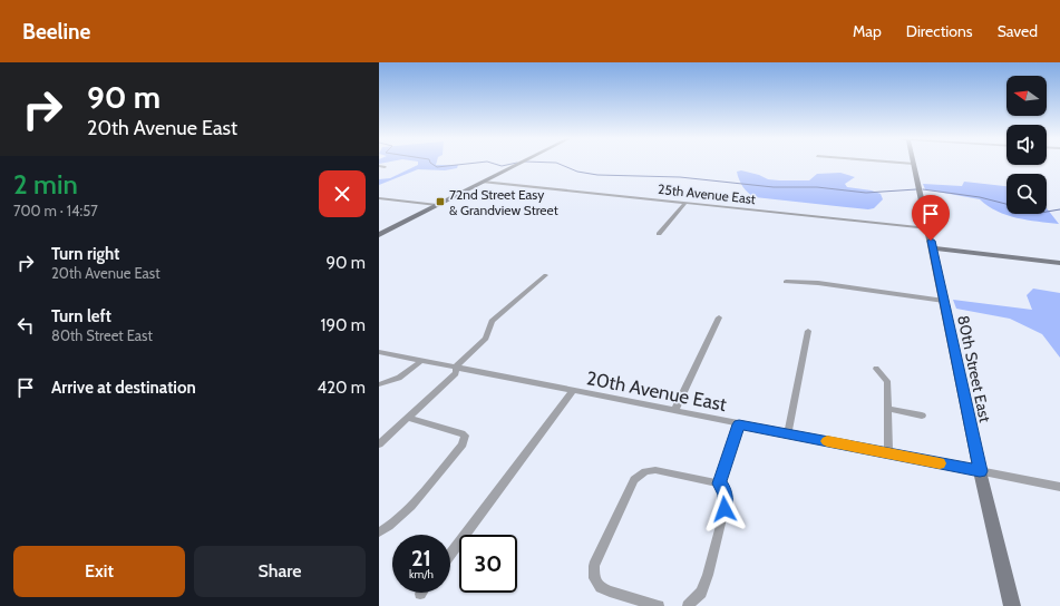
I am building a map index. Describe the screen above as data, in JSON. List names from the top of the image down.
{
  "streets": {
    "street": ["25th Avenue East", "80th Street East", "20th Avenue East"]
  },
  "crossings": [
    ["25th Avenue East", "80th Street East"],
    ["80th Street East", "20th Avenue East"]
  ],
  "places": {
    "transit": ["72nd Street Easy & Grandview Street"]
  },
  "north": "left",
  "page": {
    "header": "Beeline",
    "nav": ["Map", "Directions", "Saved"],
    "turn": ["90 m", "20th Avenue East"],
    "heading": ["2 min", "700 m · 14:57"],
    "list": [
      {
        "name": "Turn right",
        "note": "20th Avenue East",
        "value": "90 m"
      },
      {
        "name": "Turn left",
        "note": "80th Street East",
        "value": "190 m"
      },
      {
        "name": "Arrive at destination",
        "value": "420 m"
      }
    ],
    "speed": "21 km/h",
    "limit": "30",
    "buttons": ["Exit", "Share"]
  }
}
